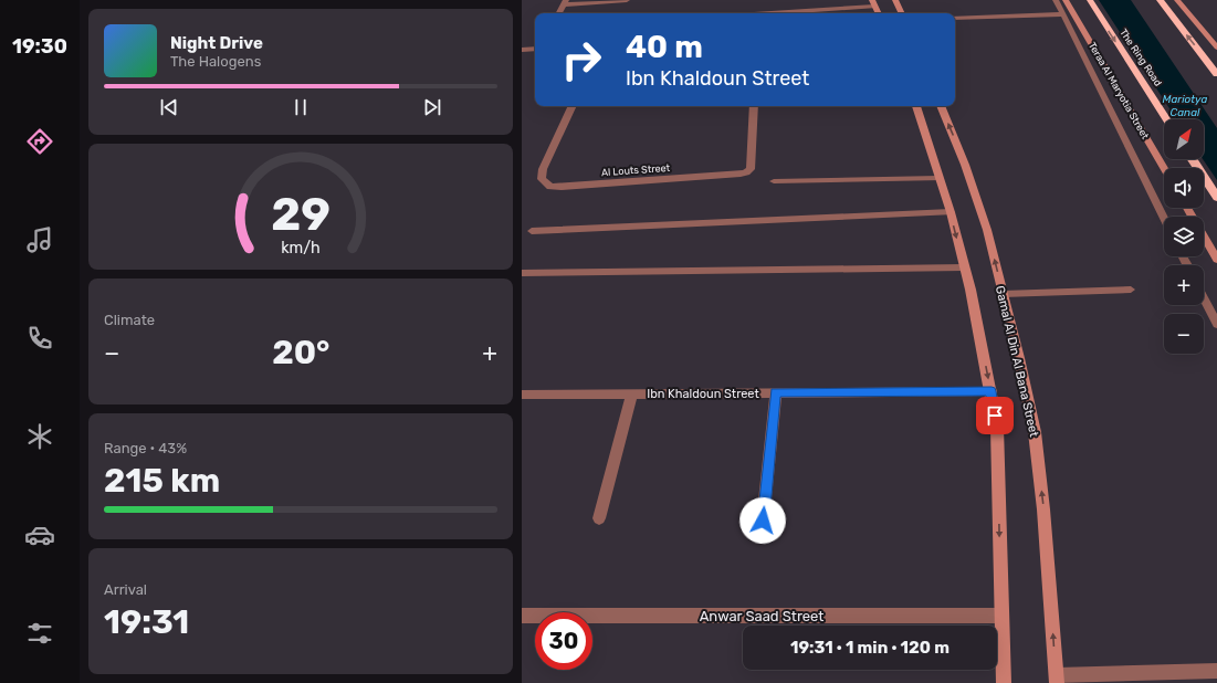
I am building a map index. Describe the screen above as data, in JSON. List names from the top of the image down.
{
  "streets": {
    "highway": ["The Ring Road"],
    "main road": ["Teraa Al Maryotia Street", "Gamal Al Din Al Bana Street"],
    "street": ["Al Louts Street", "Ibn Khaldoun Street", "Anwar Saad Street"]
  },
  "water": ["Mariotya Canal"],
  "north": "top right",
  "page": {
    "tabs": "19:30",
    "turn": ["40 m", "Ibn Khaldoun Street"],
    "song": ["Night Drive", "The Halogens"],
    "map_buttons": ["+", "−"],
    "tile": [
      "Climate",
      ["Range · 43%", "215 km"],
      ["Arrival", "19:31"]
    ],
    "heat": ["−", "20°", "+"],
    "limit": "30",
    "trip": "19:31 · 1 min · 120 m",
    "gauge": ["29", "km/h"]
  }
}
